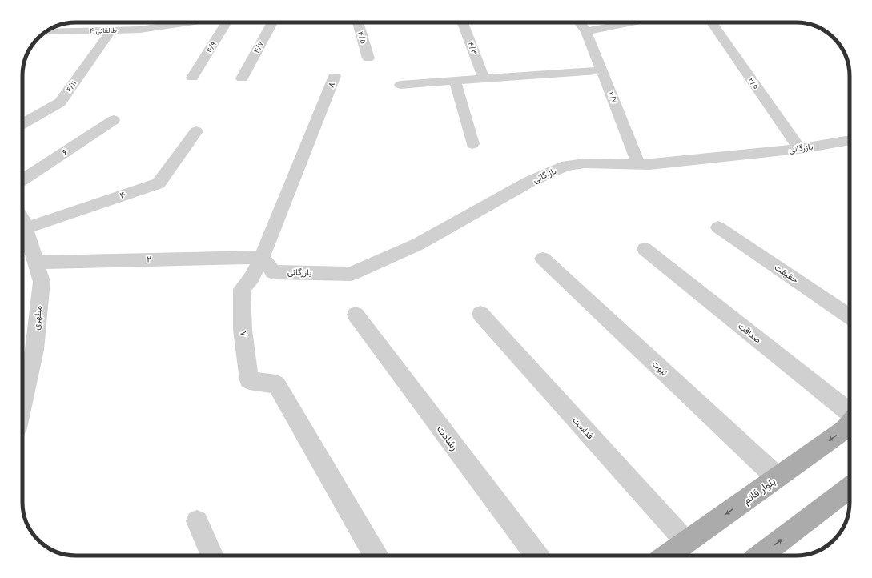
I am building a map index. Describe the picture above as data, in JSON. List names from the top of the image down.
{
  "streets": {
    "main road": ["بلوار قائم"],
    "street": [
      "طالقانی ۴",
      "۴/۵",
      "۴/۹",
      "۴/۷",
      "۴/۳",
      "۲/۵",
      "۸",
      "۴/۱۱",
      "۲/۷",
      "بازرگانی",
      "۶",
      "۴",
      "۲",
      "حقیقت",
      "مطهری",
      "صداقت",
      "نبوت",
      "قداست",
      "رشادت"
    ]
  },
  "crossings": [
    ["طالقانی ۴", "۴/۱۱"],
    ["۲/۵", "بازرگانی"],
    ["۸", "بازرگانی"],
    ["۸", "۲"],
    ["۲/۷", "بازرگانی"],
    ["بازرگانی", "۲"],
    ["۴", "مطهری"],
    ["۲", "مطهری"],
    ["نبوت", "بلوار قائم"],
    ["قداست", "بلوار قائم"]
  ]
}
